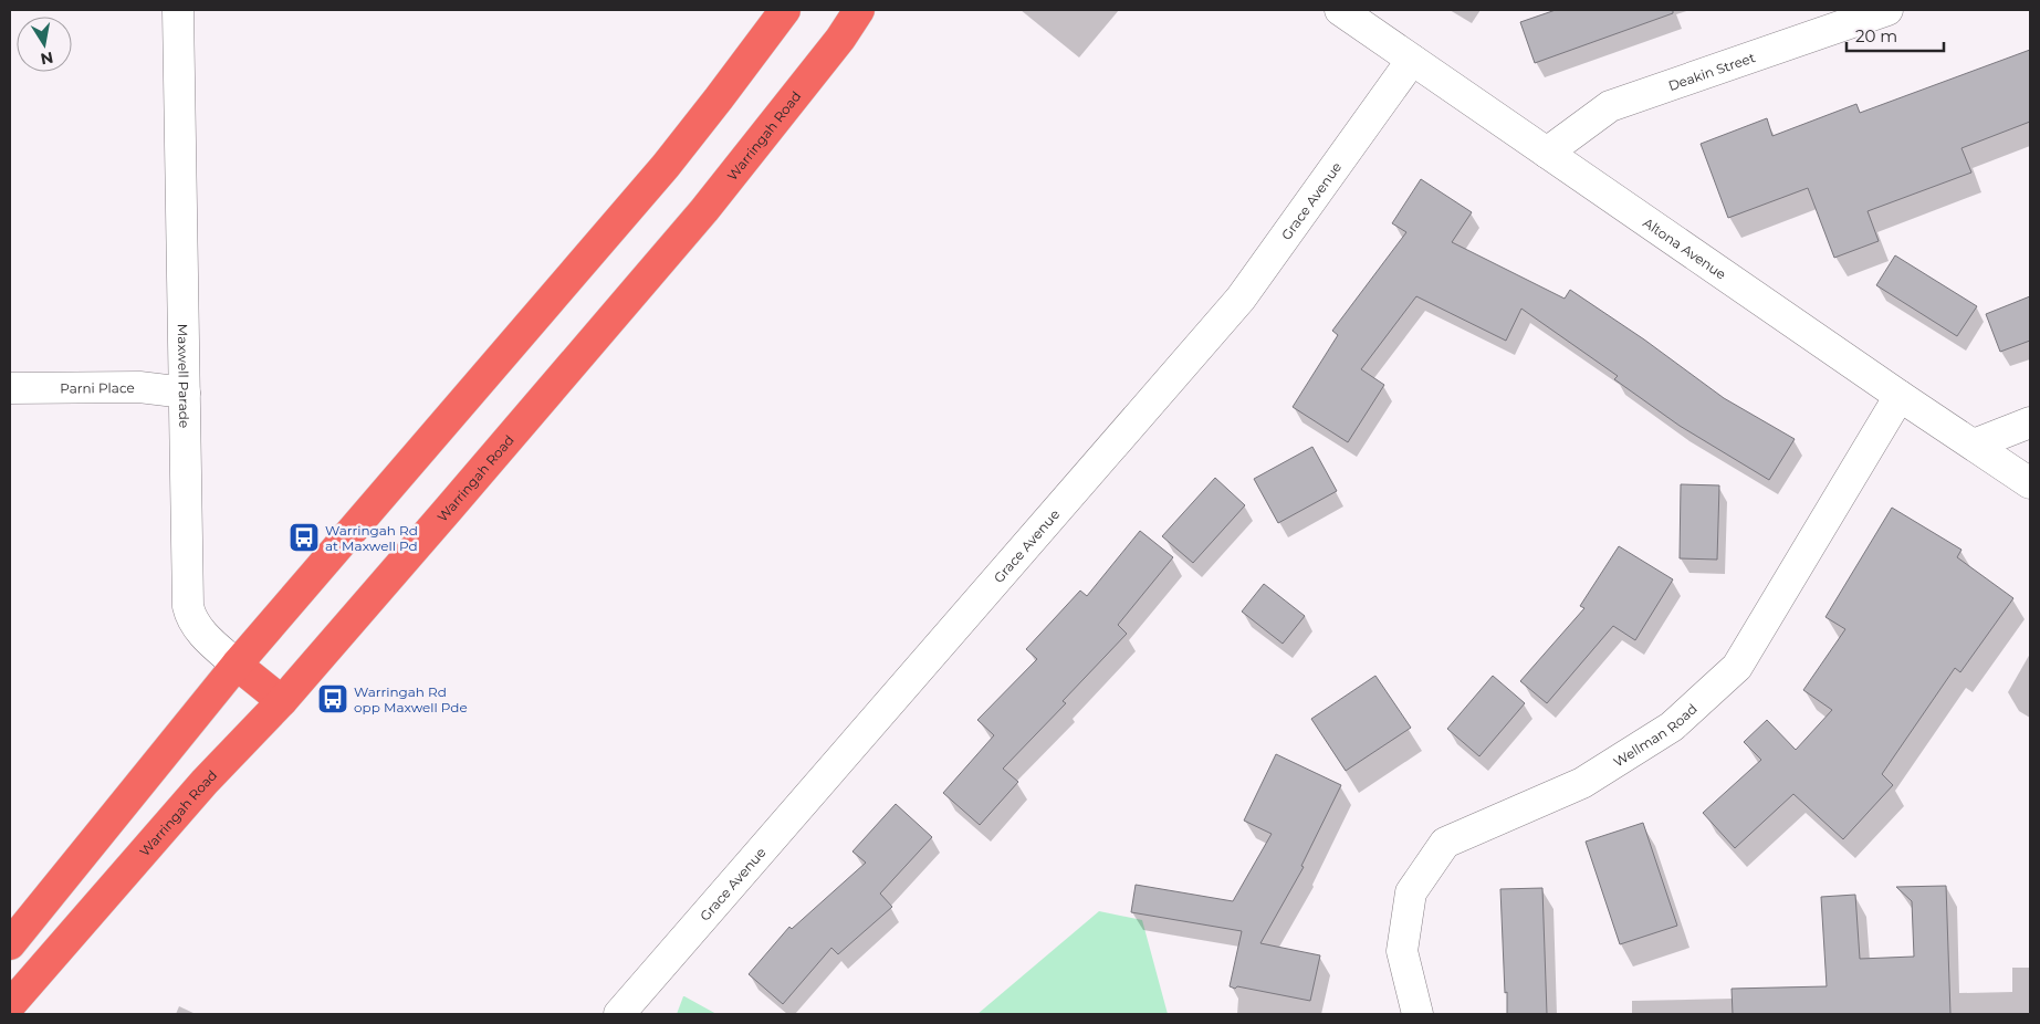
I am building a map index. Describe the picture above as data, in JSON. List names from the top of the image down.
{
  "streets": {
    "highway": ["Warringah Road", "Maxwell Parade"],
    "street": [
      "Deakin Street",
      "Grace Avenue",
      "Altona Avenue",
      "Parni Place",
      "Wellman Road"
    ]
  },
  "crossings": [
    ["Deakin Street", "Altona Avenue"],
    ["Warringah Road", "Maxwell Parade"],
    ["Grace Avenue", "Altona Avenue"],
    ["Altona Avenue", "Wellman Road"],
    ["Maxwell Parade", "Parni Place"]
  ],
  "places": {
    "bus stop": ["Warringah Rd at Maxwell Pd", "Warringah Rd opp Maxwell Pde"]
  },
  "scale_bar": "20 m",
  "north": "bottom"
}
